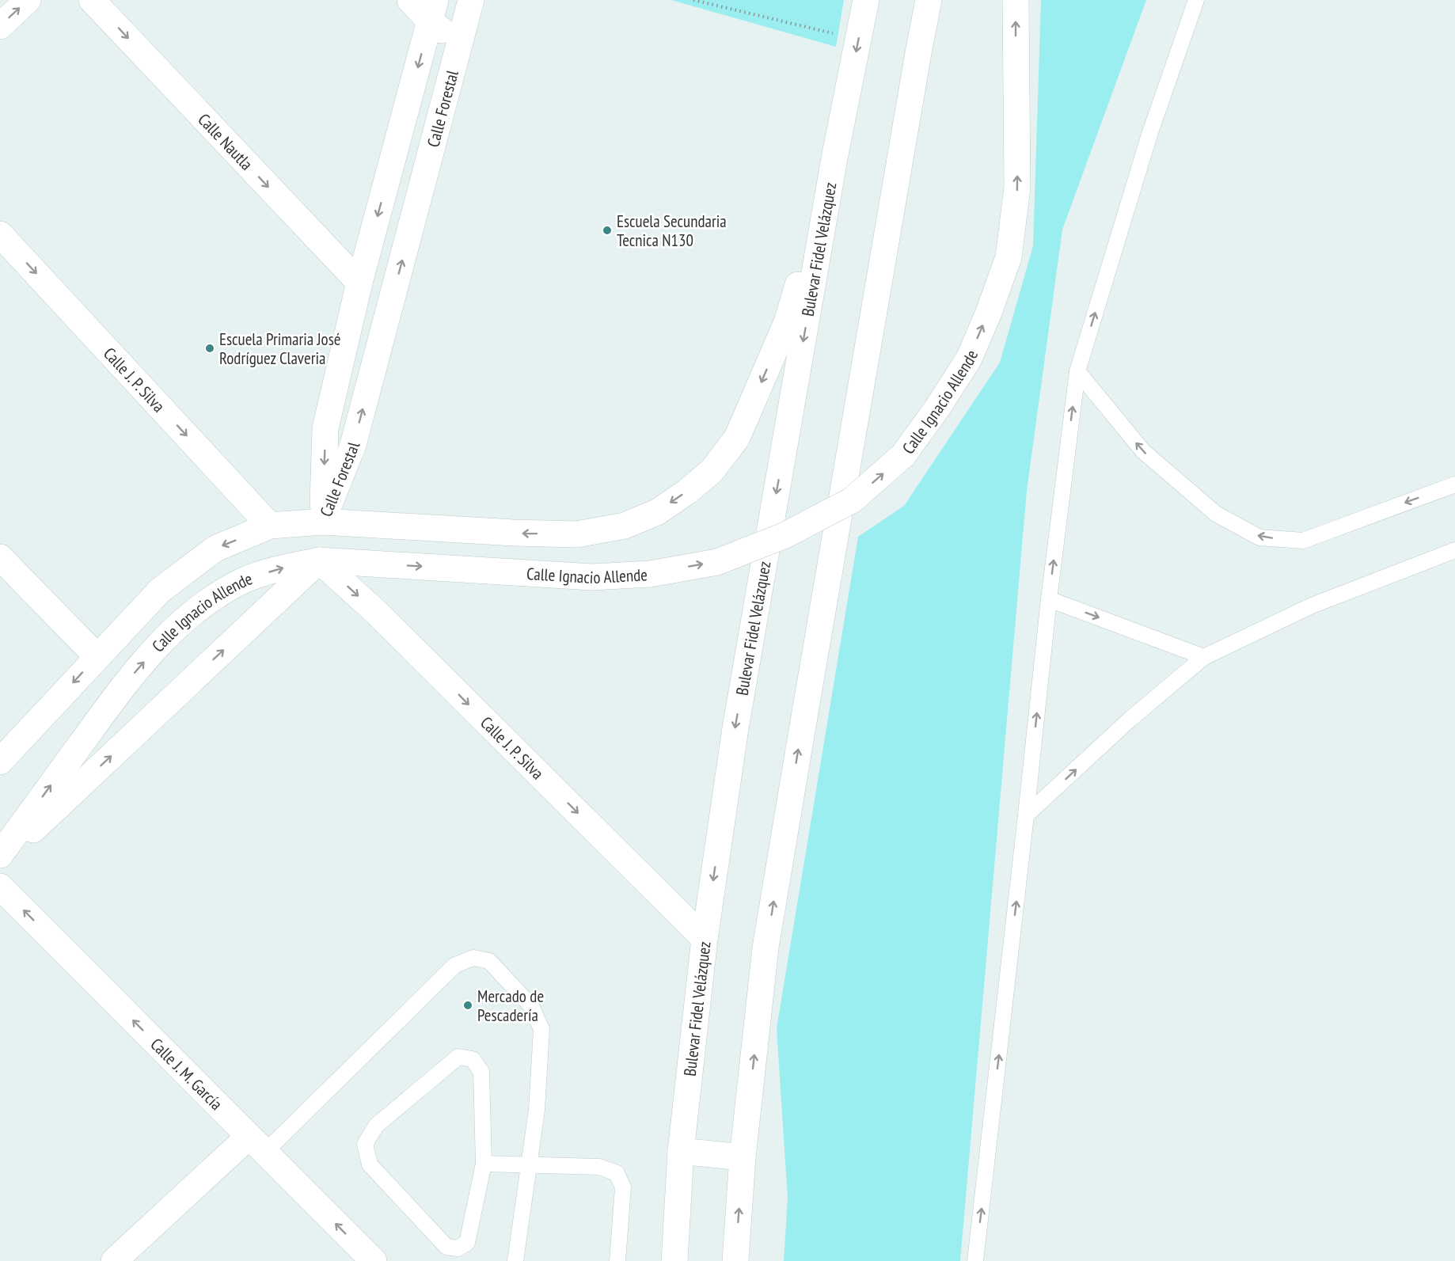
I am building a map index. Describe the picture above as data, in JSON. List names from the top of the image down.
{
  "streets": {
    "main road": [
      "Calle Forestal",
      "Calle Nautla",
      "Bulevar Fidel Velázquez",
      "Calle J. P. Silva",
      "Calle Ignacio Allende",
      "Calle J. M. García"
    ]
  },
  "crossings": [
    ["Calle Forestal", "Calle Nautla"],
    ["Bulevar Fidel Velázquez", "Calle J. P. Silva"],
    ["Calle J. P. Silva", "Calle Ignacio Allende"]
  ],
  "one_way": ["Calle Nautla", "Calle J. P. Silva", "Calle J. M. García"],
  "places": ["Escuela Secundaria Tecnica N130", "Escuela Primaria José Rodríguez Claveria", "Mercado de Pescadería"]
}
